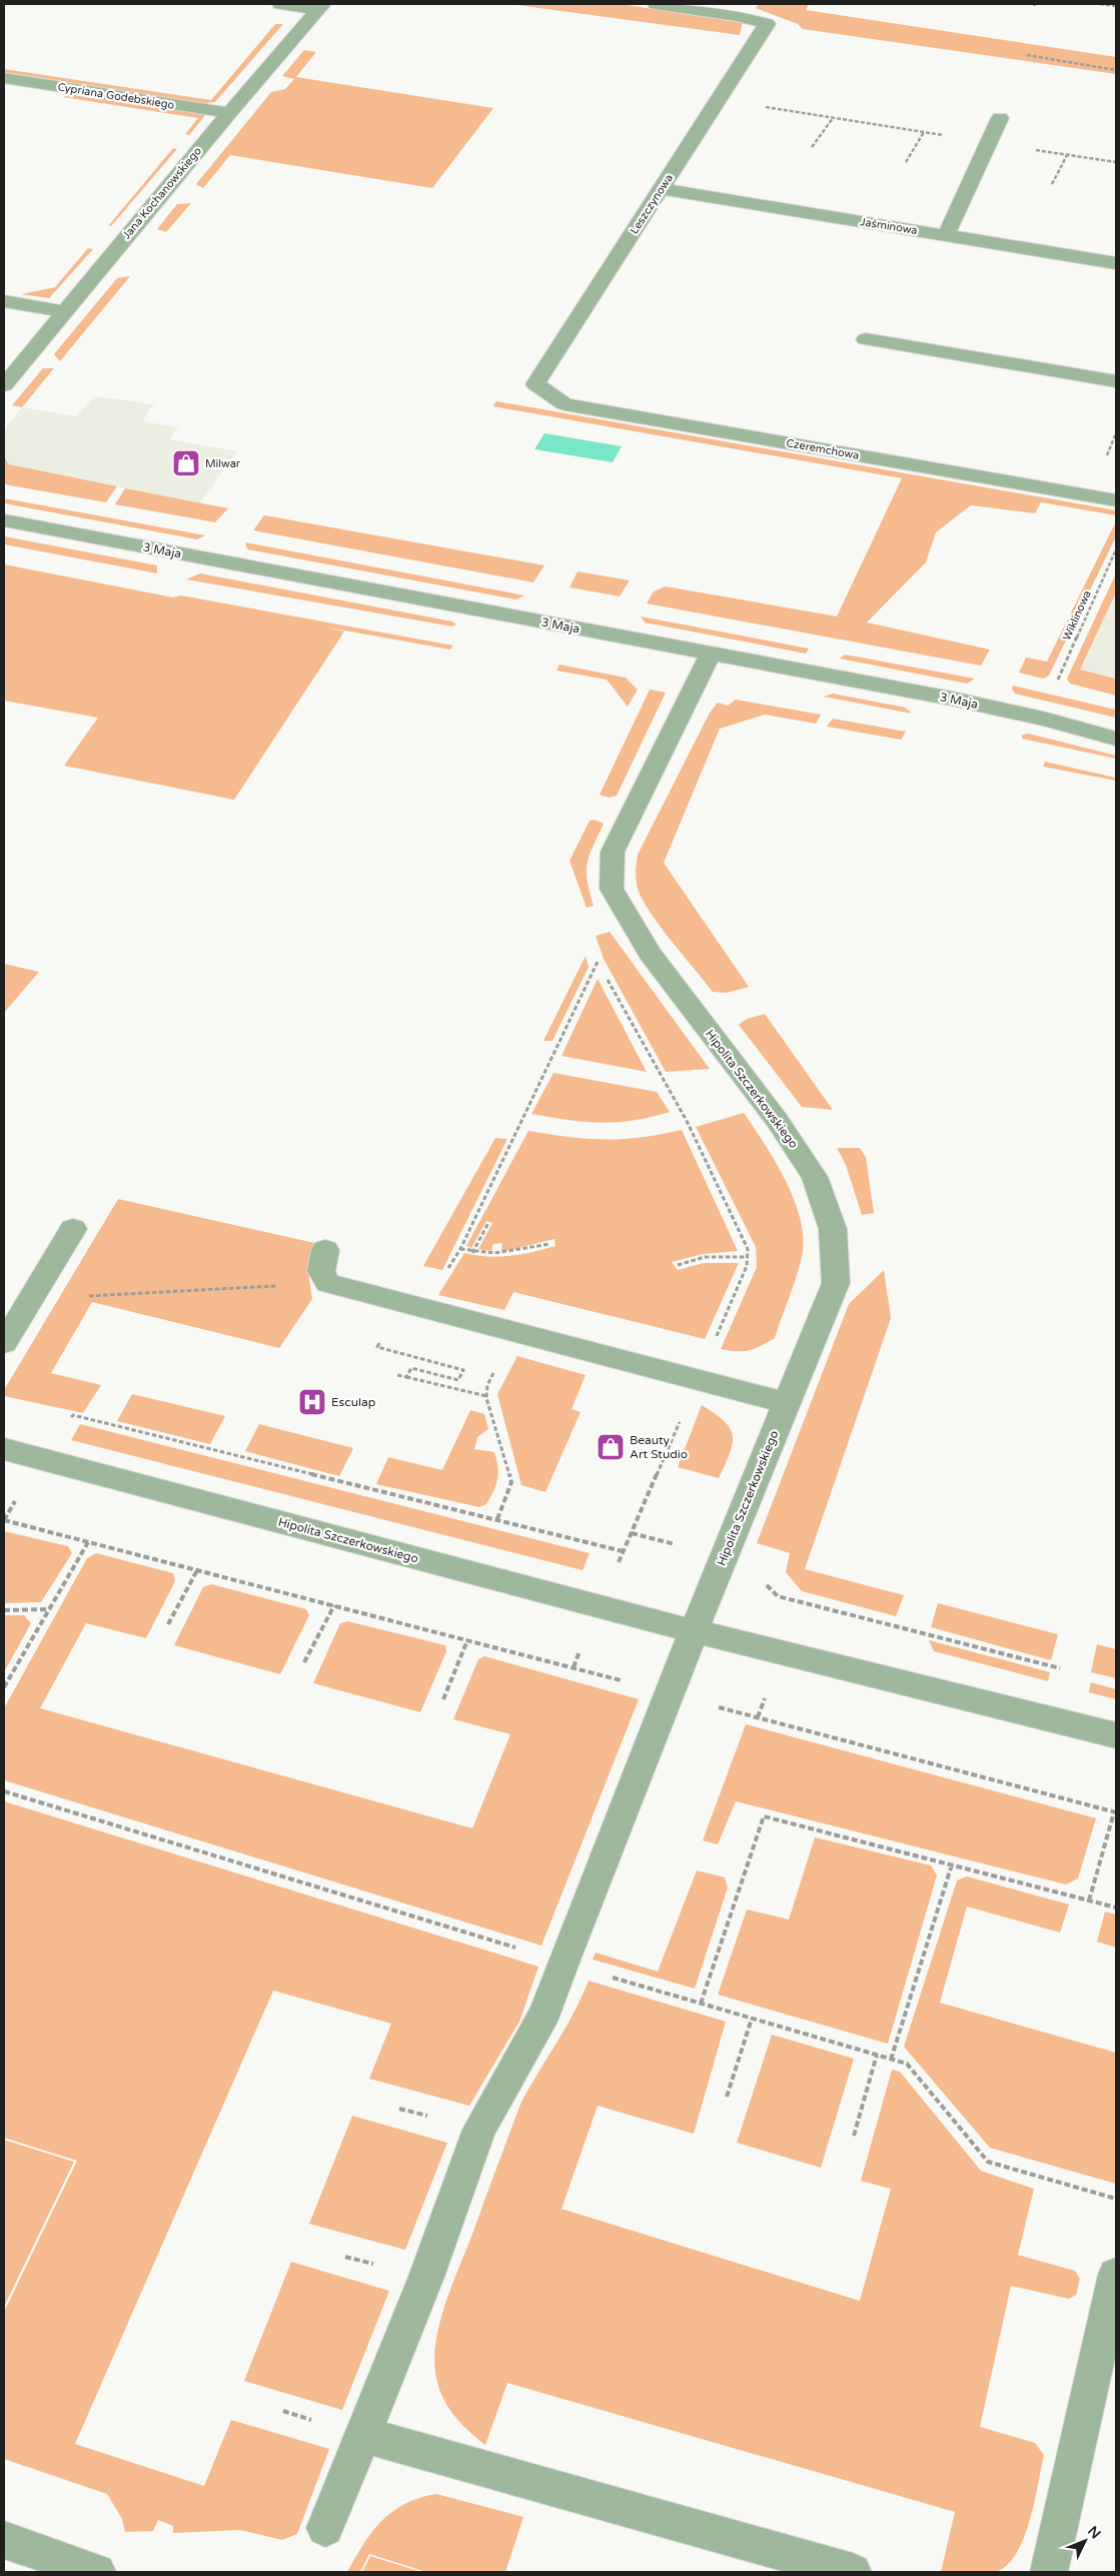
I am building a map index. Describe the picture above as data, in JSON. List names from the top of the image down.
{
  "streets": {
    "street": [
      "Cypriana Godebskiego",
      "Jana Kochanowskiego",
      "Leszczynowa",
      "Jaśminowa",
      "Czeremchowa",
      "3 Maja",
      "Hipolita Szczerkowskiego"
    ],
    "path": ["Wiklinowa"]
  },
  "crossings": [
    ["Cypriana Godebskiego", "Jana Kochanowskiego"],
    ["Leszczynowa", "Jaśminowa"],
    ["Leszczynowa", "Czeremchowa"],
    ["3 Maja", "Hipolita Szczerkowskiego"]
  ],
  "places": {
    "shop": ["Milwar", "Beauty Art Studio"],
    "hospital": ["Esculap"]
  },
  "north": "top right"
}
